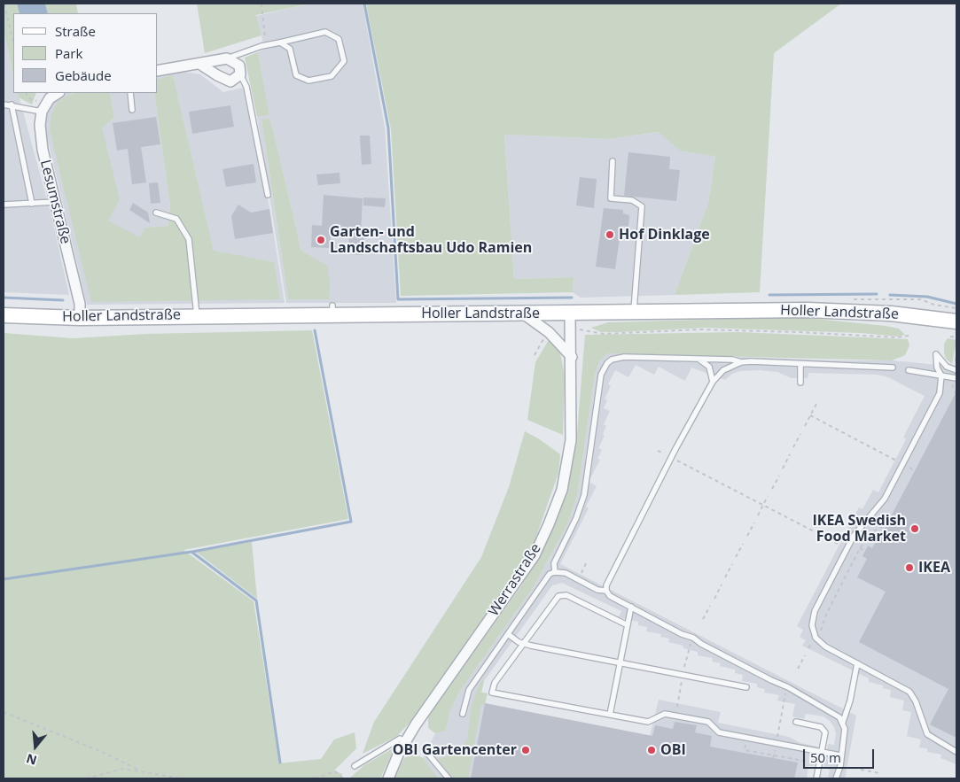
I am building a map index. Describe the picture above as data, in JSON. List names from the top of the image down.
{
  "streets": {
    "main road": ["Holler Landstraße"],
    "street": ["Lesumstraße", "Werrastraße"]
  },
  "crossings": [
    ["Lesumstraße", "Holler Landstraße"],
    ["Holler Landstraße", "Werrastraße"]
  ],
  "places": [
    "Hof Dinklage",
    "Garten- und Landschaftsbau Udo Ramien",
    "IKEA Swedish Food Market",
    "IKEA",
    "OBI Gartencenter",
    "OBI"
  ],
  "legend": ["Straße", "Park", "Gebäude"],
  "scale_bar": "50 m",
  "north": "bottom"
}
